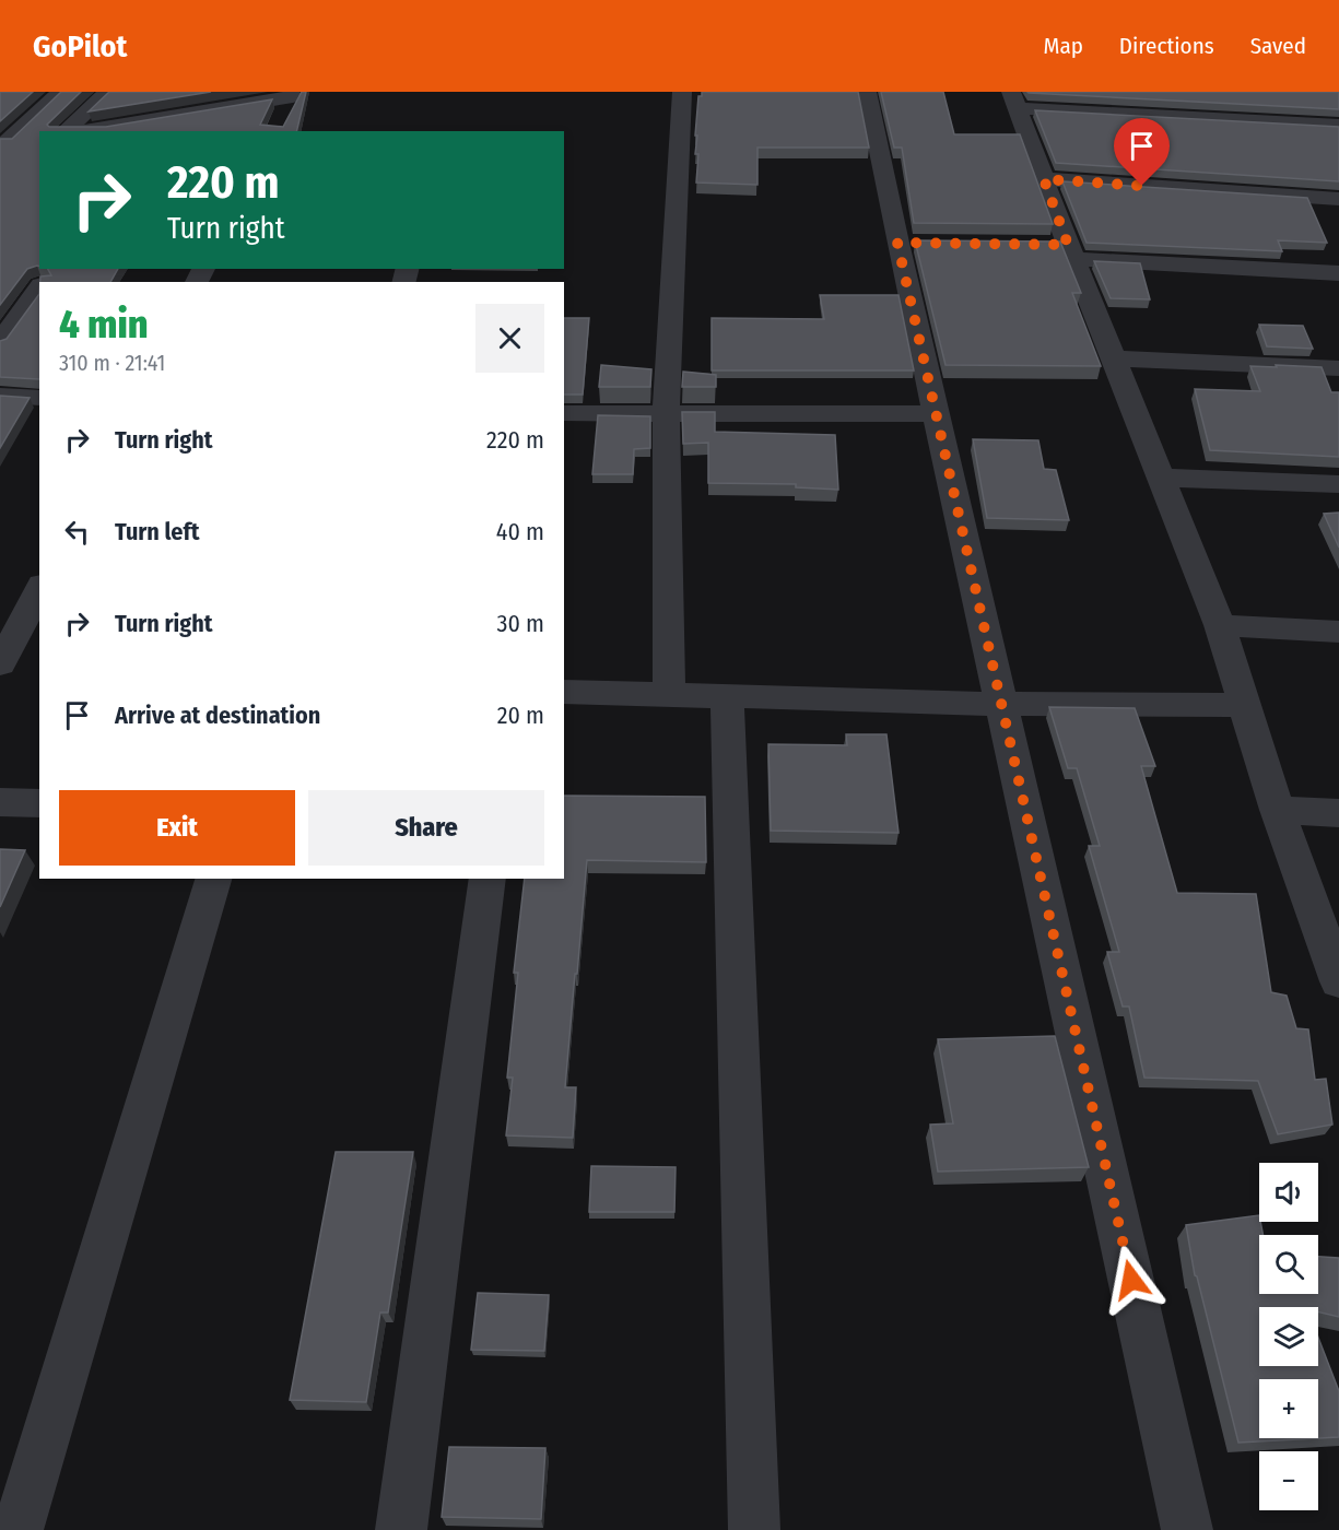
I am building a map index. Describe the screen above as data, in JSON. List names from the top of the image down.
{
  "page": {
    "header": "GoPilot",
    "nav": ["Map", "Directions", "Saved"],
    "turn": ["220 m", "Turn right"],
    "heading": ["4 min", "310 m · 21:41"],
    "list": [
      {
        "name": "Turn right",
        "value": "220 m"
      },
      {
        "name": "Turn left",
        "value": "40 m"
      },
      {
        "name": "Turn right",
        "value": "30 m"
      },
      {
        "name": "Arrive at destination",
        "value": "20 m"
      }
    ],
    "buttons": ["Exit", "Share"],
    "map_buttons": ["+", "−"]
  }
}
